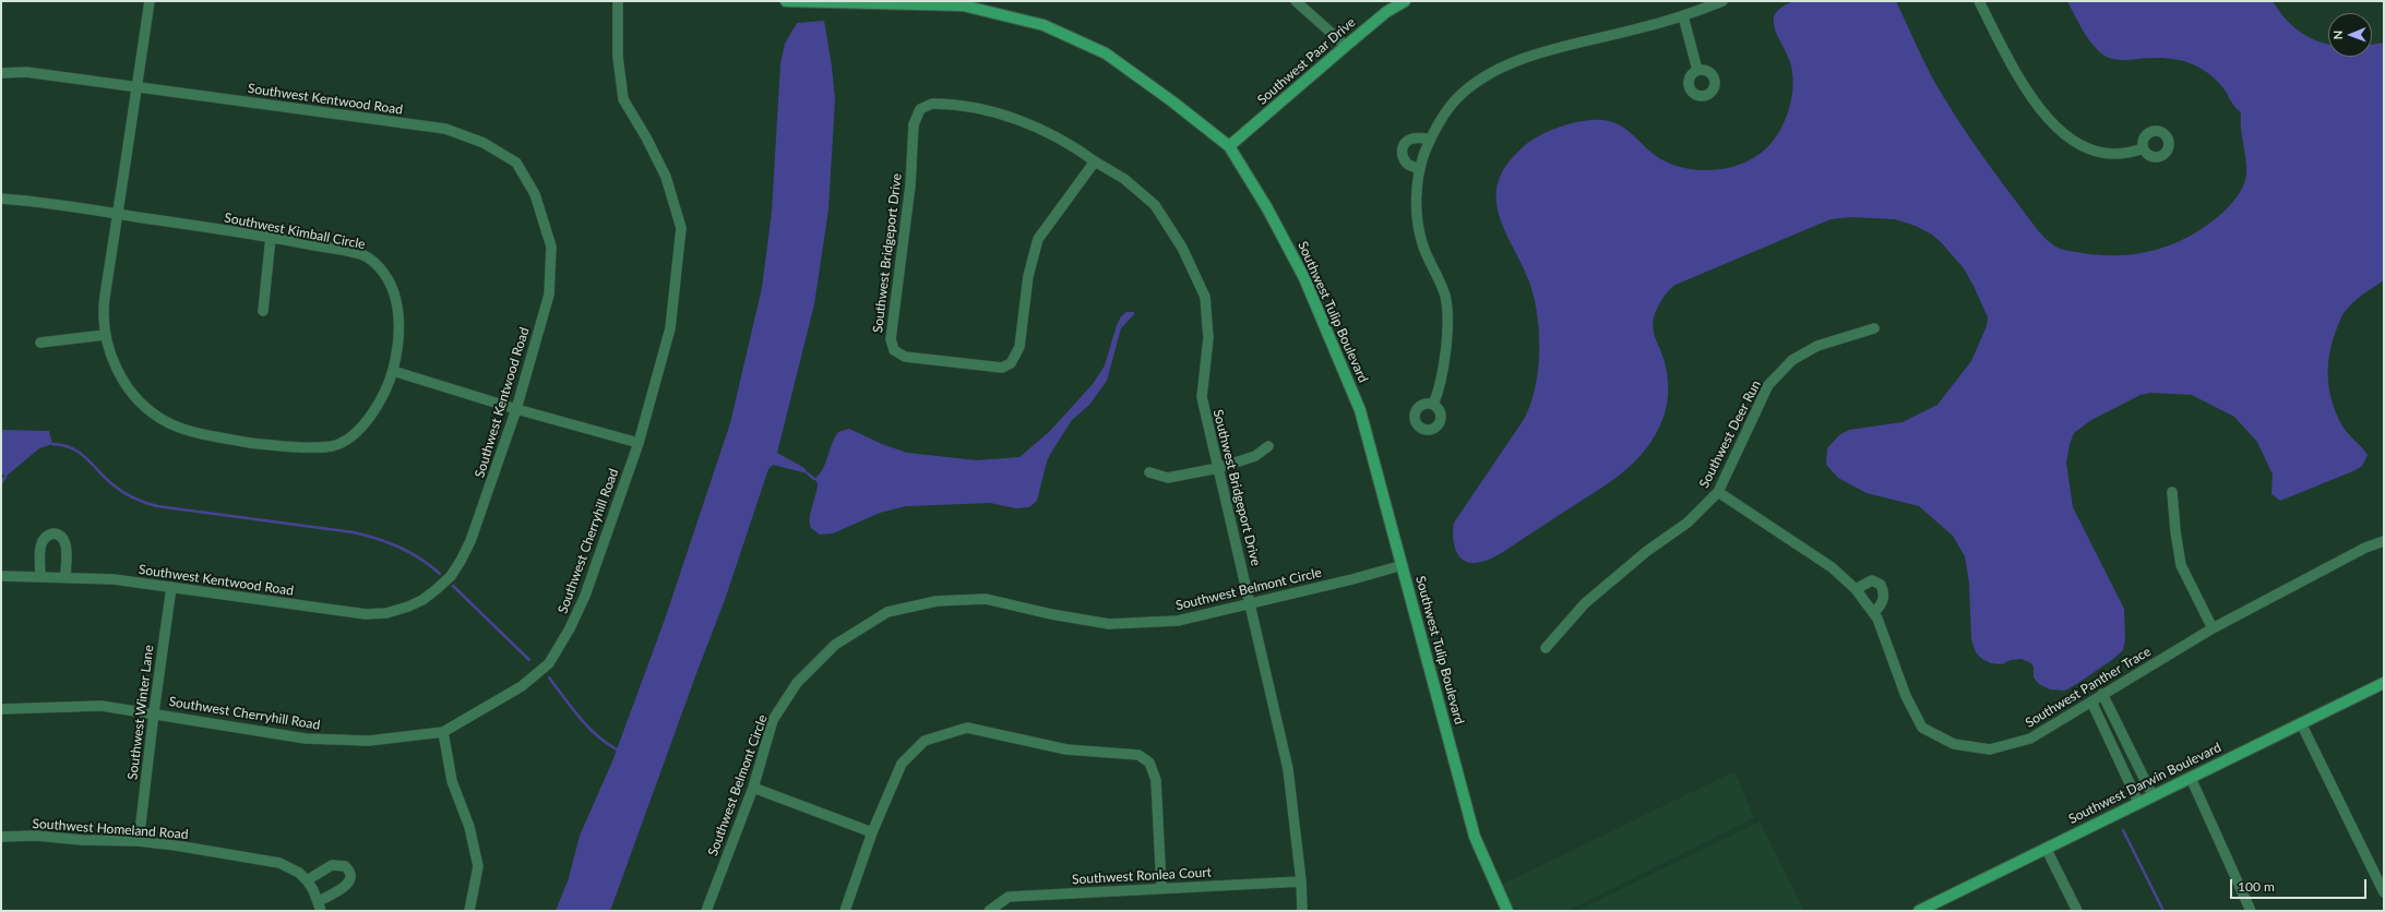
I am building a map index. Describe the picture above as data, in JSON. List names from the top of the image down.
{
  "streets": {
    "street": [
      "Southwest Paar Drive",
      "Southwest Kentwood Road",
      "Southwest Kimball Circle",
      "Southwest Bridgeport Drive",
      "Southwest Tulip Boulevard",
      "Southwest Deer Run",
      "Southwest Cherryhill Road",
      "Southwest Belmont Circle",
      "Southwest Panther Trace",
      "Southwest Winter Lane",
      "Southwest Darwin Boulevard",
      "Southwest Homeland Road",
      "Southwest Ronlea Court"
    ]
  },
  "crossings": [
    ["Southwest Paar Drive", "Southwest Tulip Boulevard"],
    ["Southwest Kentwood Road", "Southwest Kimball Circle"],
    ["Southwest Kentwood Road", "Southwest Winter Lane"],
    ["Southwest Bridgeport Drive", "Southwest Belmont Circle"],
    ["Southwest Bridgeport Drive", "Southwest Ronlea Court"],
    ["Southwest Tulip Boulevard", "Southwest Belmont Circle"],
    ["Southwest Deer Run", "Southwest Panther Trace"],
    ["Southwest Cherryhill Road", "Southwest Winter Lane"],
    ["Southwest Winter Lane", "Southwest Homeland Road"]
  ],
  "scale_bar": "100 m",
  "north": "left"
}
